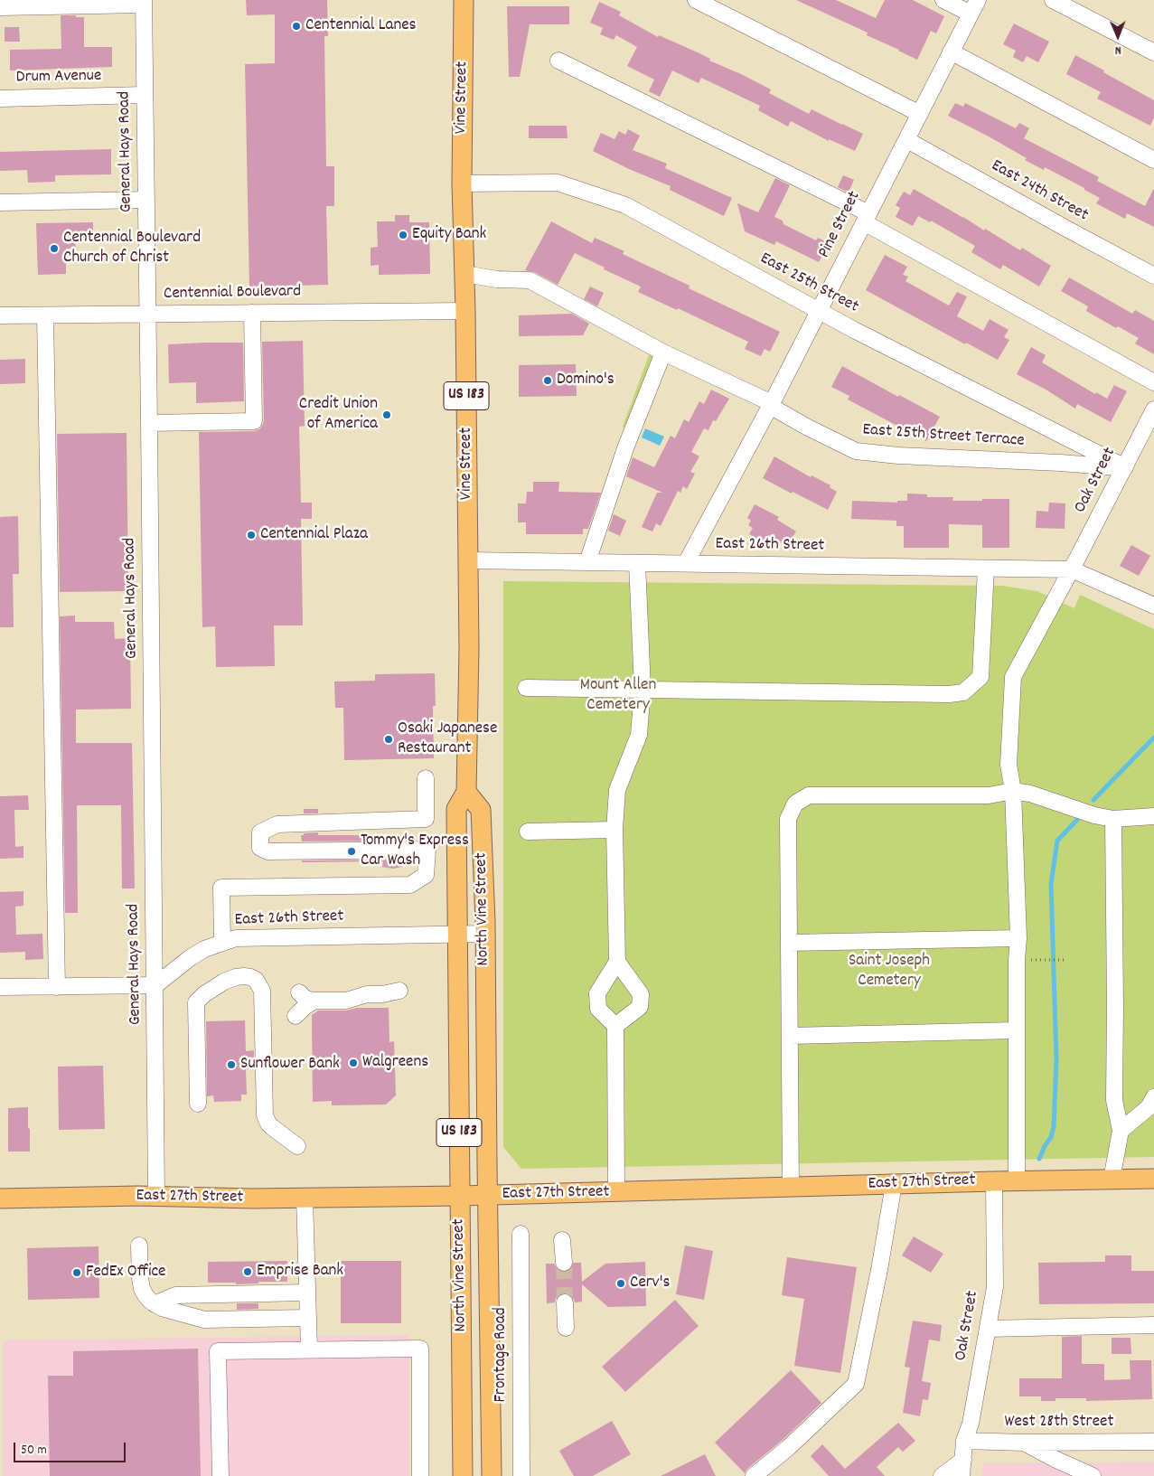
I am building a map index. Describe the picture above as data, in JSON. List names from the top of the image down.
{
  "streets": {
    "main road": [
      "Vine Street",
      "US 183",
      "North Vine Street",
      "East 27th Street"
    ],
    "street": [
      "Drum Avenue",
      "General Hays Road",
      "East 24th Street",
      "Pine Street",
      "East 25th Street",
      "Centennial Boulevard",
      "East 25th Street Terrace",
      "Oak Street",
      "East 26th Street",
      "Frontage Road",
      "West 28th Street"
    ]
  },
  "crossings": [
    ["Drum Avenue", "General Hays Road"],
    ["Vine Street", "East 25th Street"],
    ["Vine Street", "Centennial Boulevard"],
    ["Vine Street", "East 25th Street Terrace"],
    ["Vine Street", "East 26th Street"],
    ["Vine Street", "North Vine Street"],
    ["General Hays Road", "Centennial Boulevard"],
    ["General Hays Road", "East 26th Street"],
    ["General Hays Road", "East 27th Street"],
    ["East 24th Street", "Pine Street"],
    ["Pine Street", "East 25th Street"],
    ["Pine Street", "East 25th Street Terrace"],
    ["Pine Street", "East 26th Street"],
    ["East 25th Street", "East 25th Street Terrace"],
    ["East 25th Street", "Oak Street"],
    ["East 25th Street Terrace", "Oak Street"],
    ["Oak Street", "East 26th Street"],
    ["Oak Street", "East 27th Street"],
    ["Oak Street", "West 28th Street"],
    ["East 26th Street", "North Vine Street"],
    ["North Vine Street", "East 27th Street"]
  ],
  "parks": ["Mount Allen Cemetery", "Saint Joseph Cemetery"],
  "places": [
    "Centennial Lanes",
    "Equity Bank",
    "Centennial Boulevard Church of Christ",
    "Domino's",
    "Credit Union of America",
    "Centennial Plaza",
    "Osaki Japanese Restaurant",
    "Tommy's Express Car Wash",
    "Walgreens",
    "Sunflower Bank",
    "Emprise Bank",
    "FedEx Office",
    "Cerv's"
  ],
  "scale_bar": "50 m",
  "north": "bottom"
}
